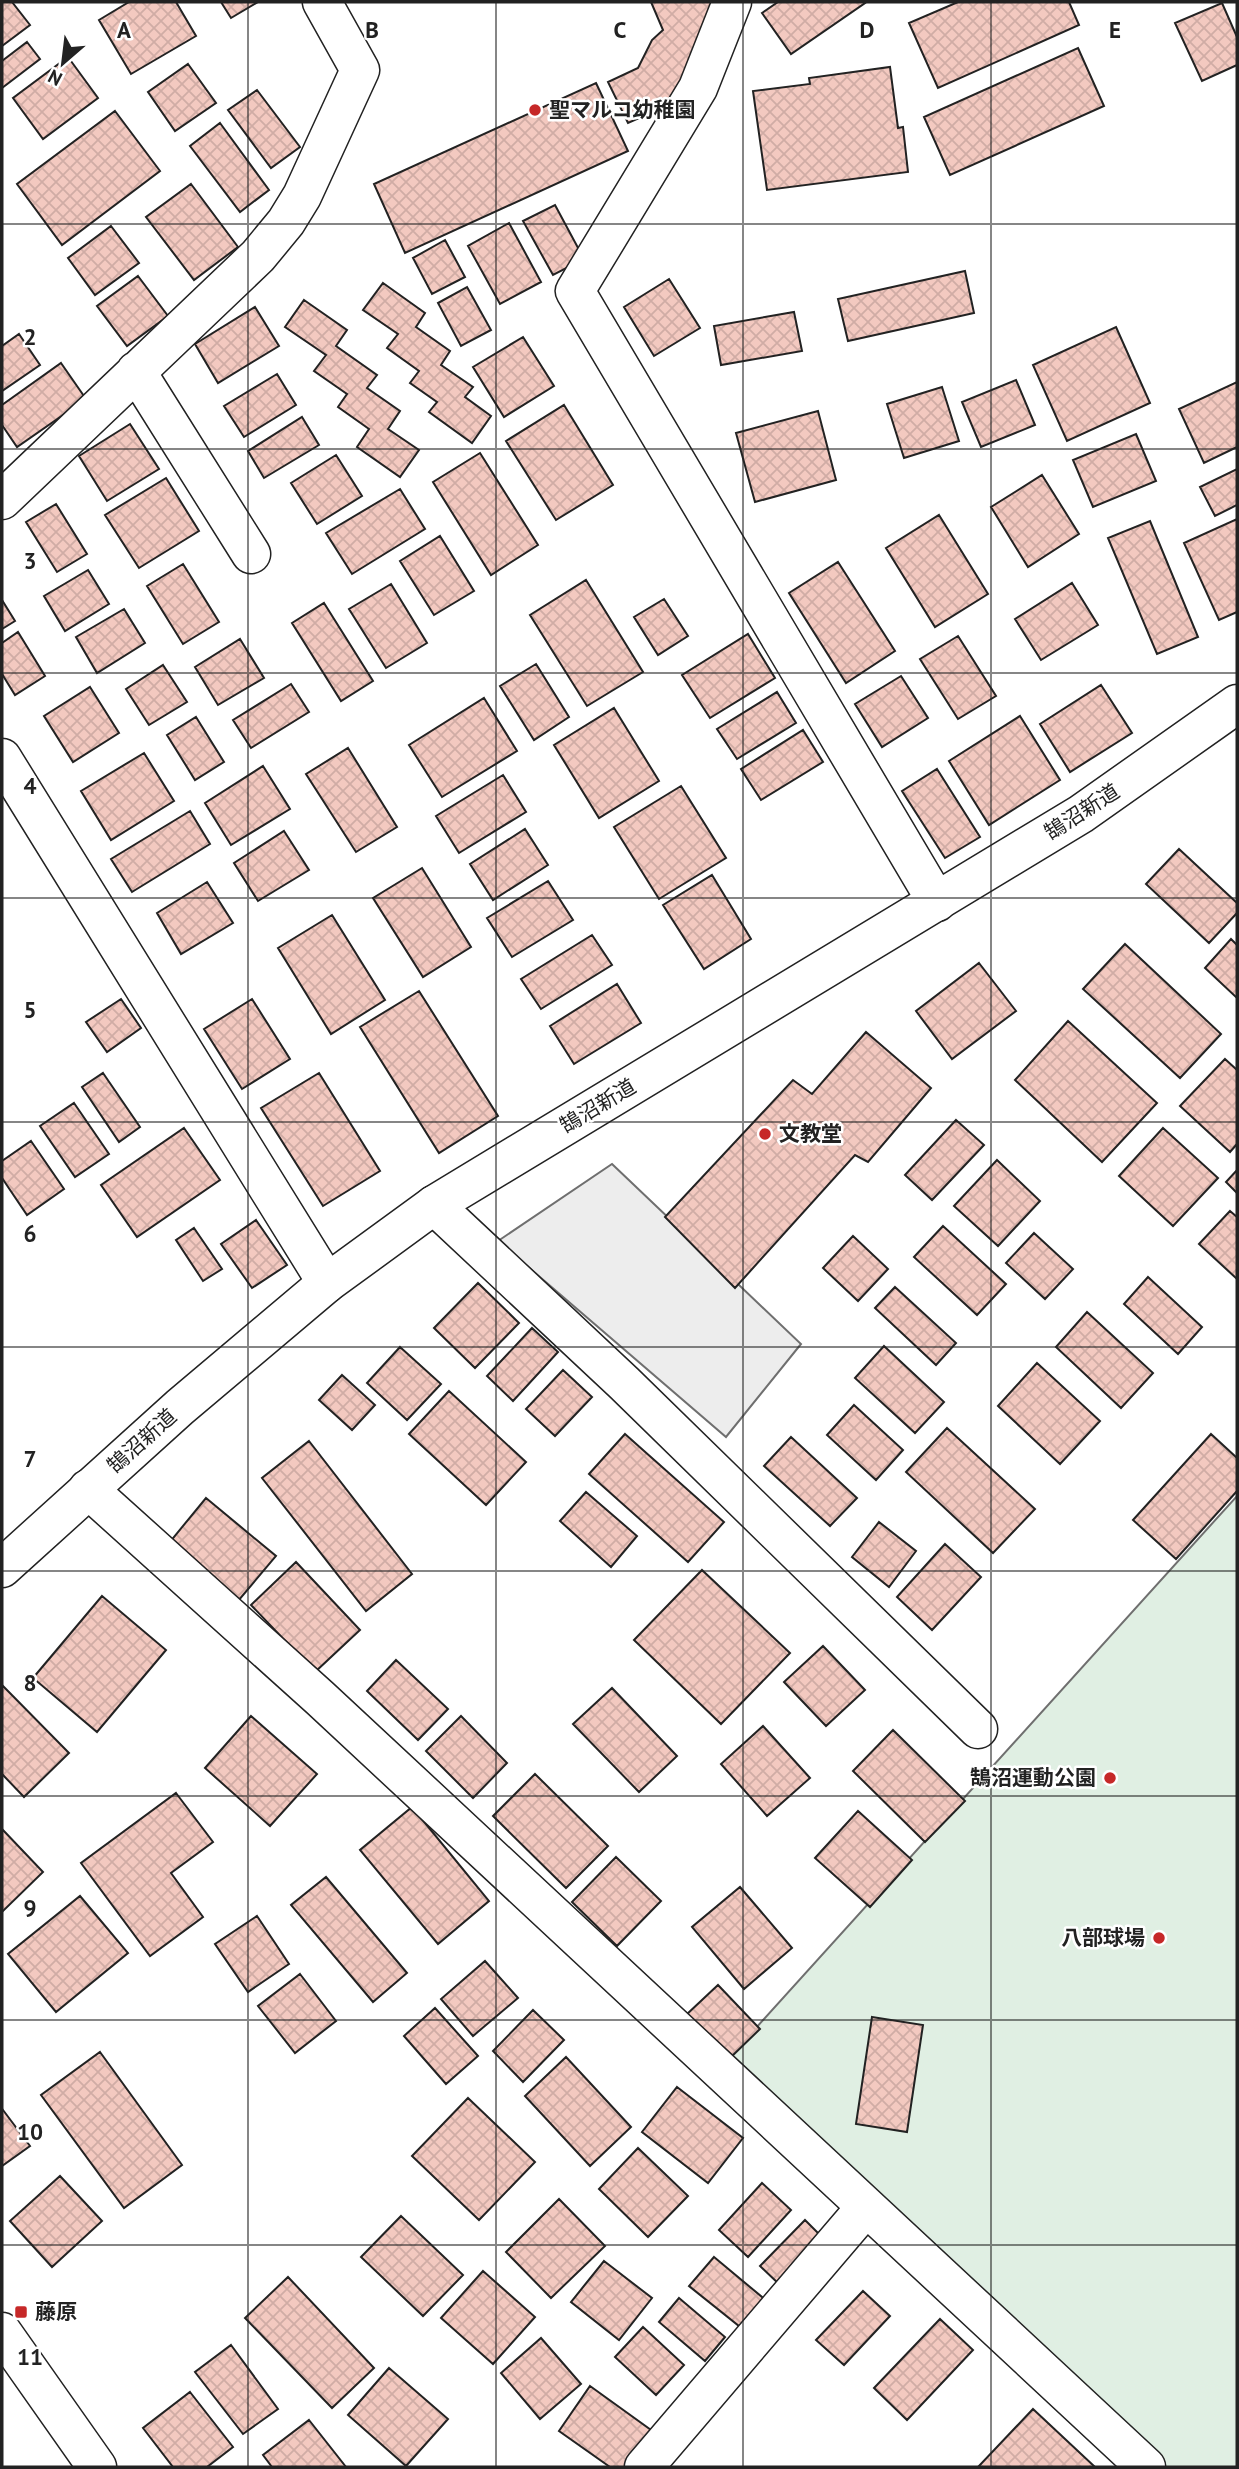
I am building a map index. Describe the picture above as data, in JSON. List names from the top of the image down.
{
  "streets": {
    "street": ["鵠沼新道"]
  },
  "places": {
    "other": [
      "聖マルコ幼稚園",
      "文教堂",
      "鵠沼運動公園",
      "八部球場"
    ],
    "transit": ["藤原"]
  },
  "north": "bottom left",
  "grid": {
    "columns": [
      "A",
      "B",
      "C",
      "D",
      "E"
    ],
    "rows": [
      "2",
      "3",
      "4",
      "5",
      "6",
      "7",
      "8",
      "9",
      "10",
      "11"
    ]
  }
}
